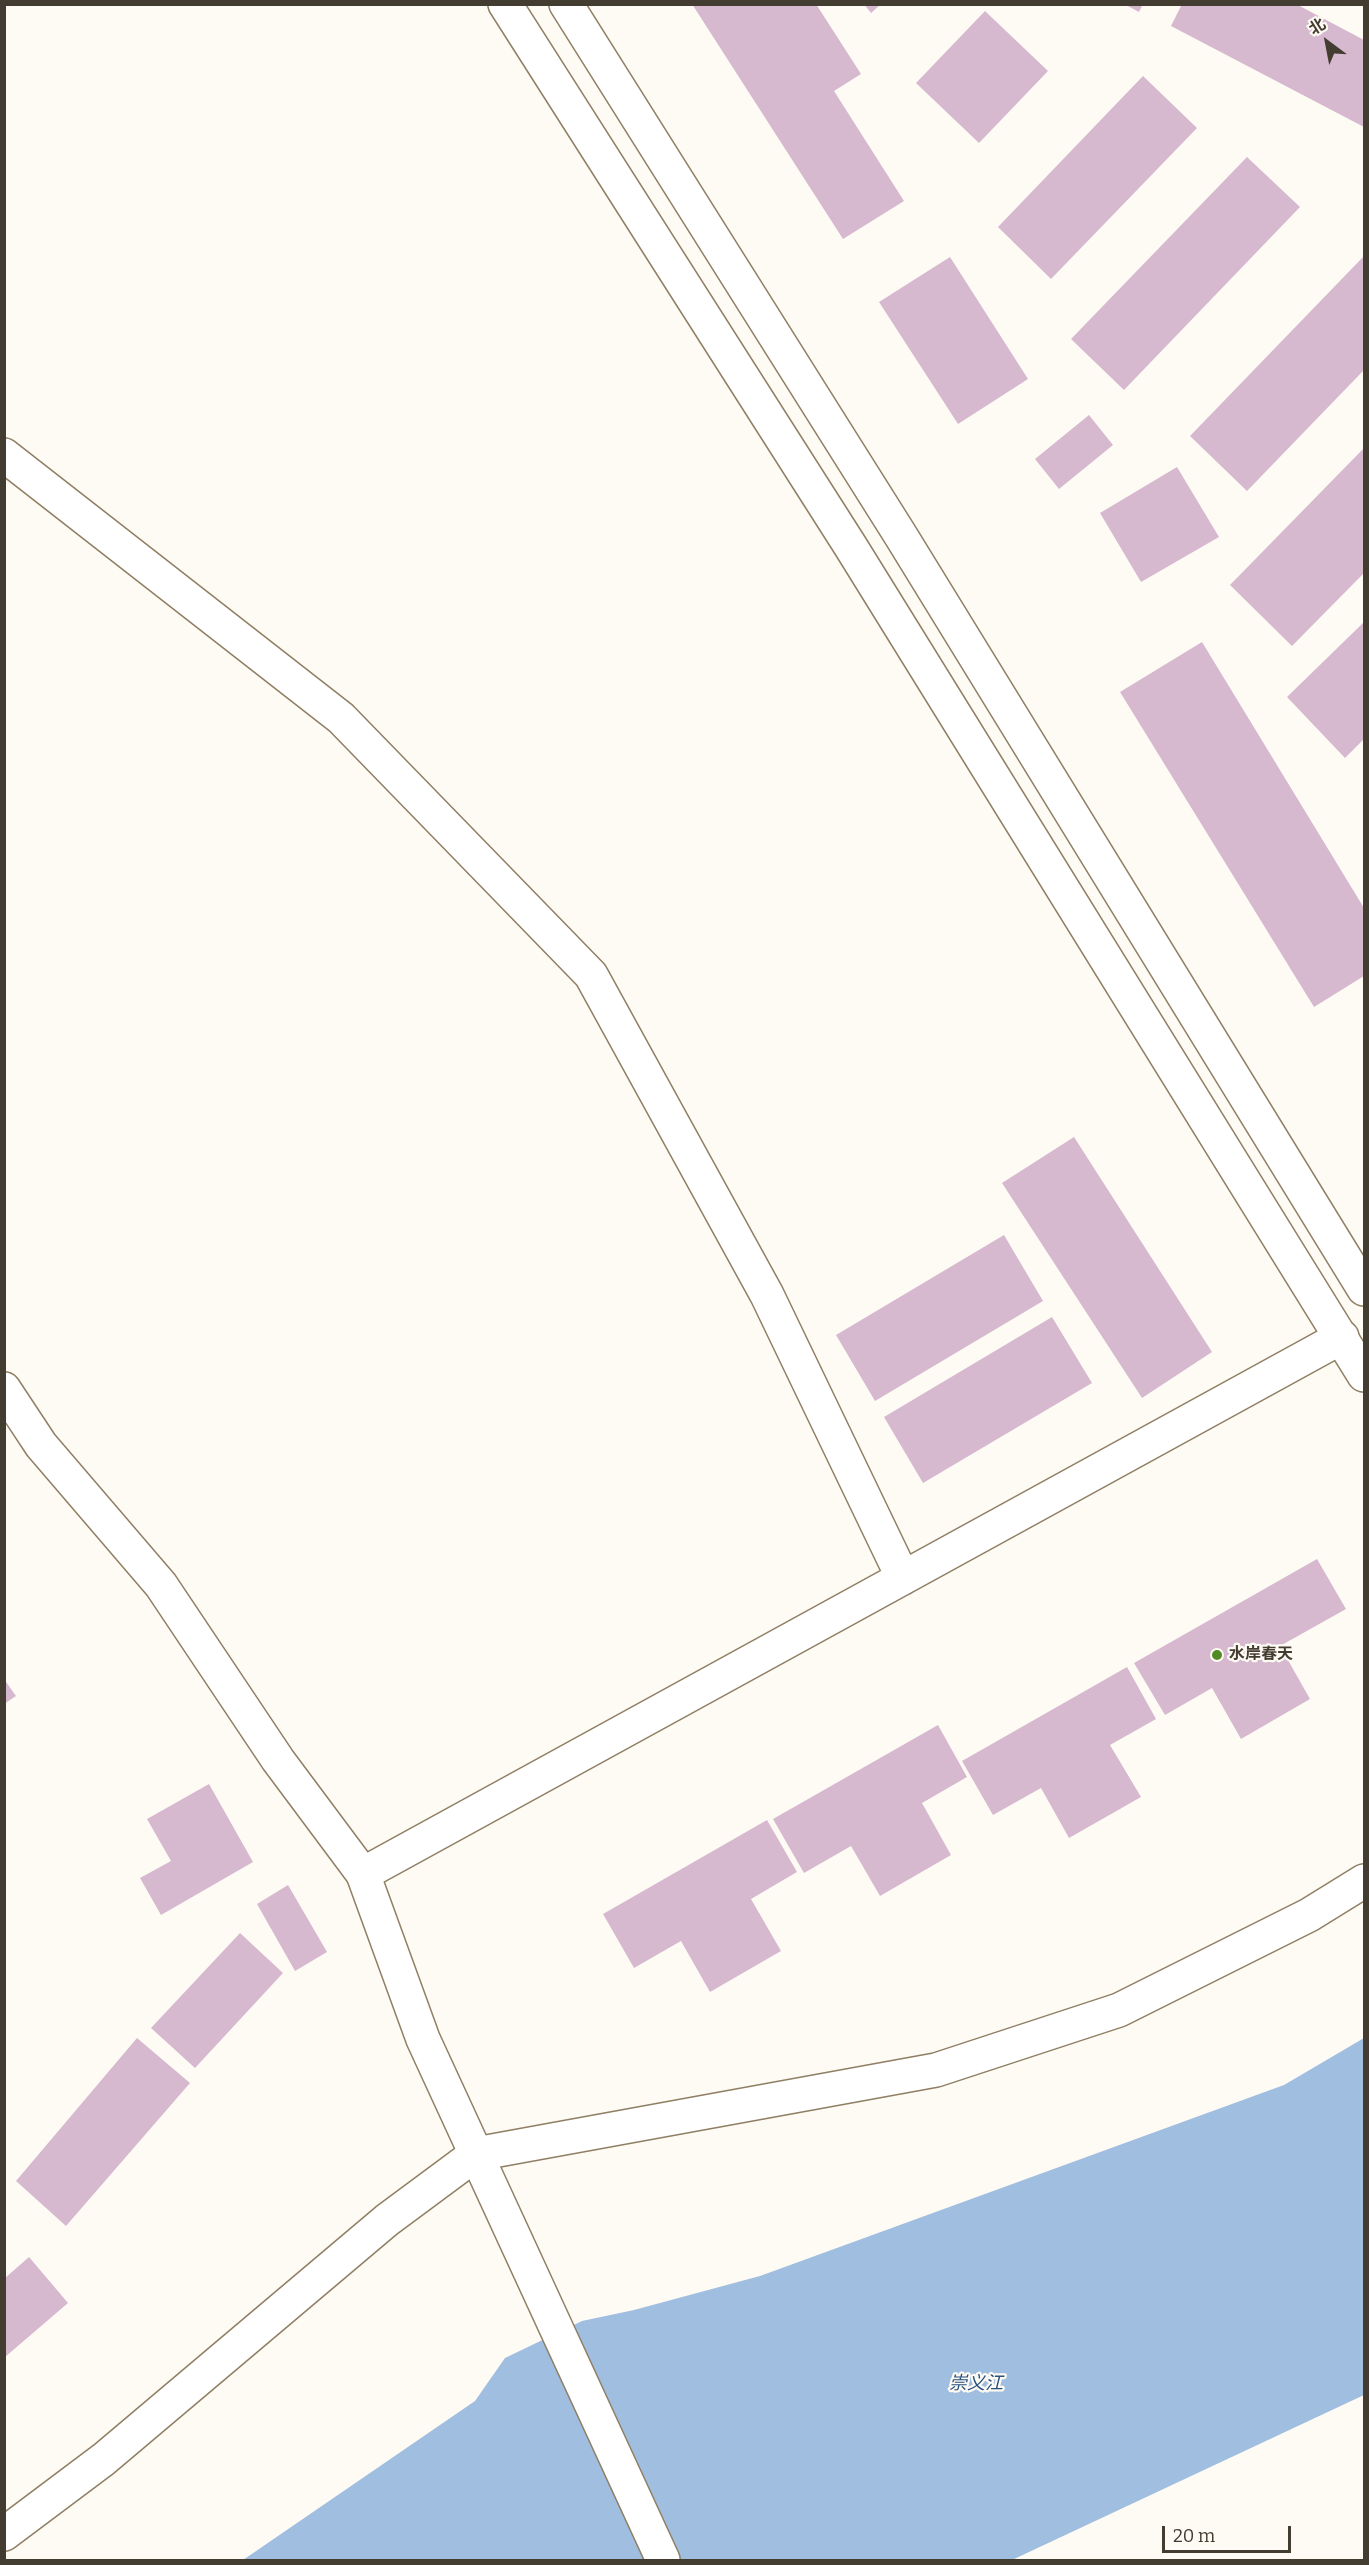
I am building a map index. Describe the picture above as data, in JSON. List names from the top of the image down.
{
  "water": ["崇义江"],
  "places": ["水岸春天"],
  "scale_bar": "20 m",
  "north": "top left"
}
